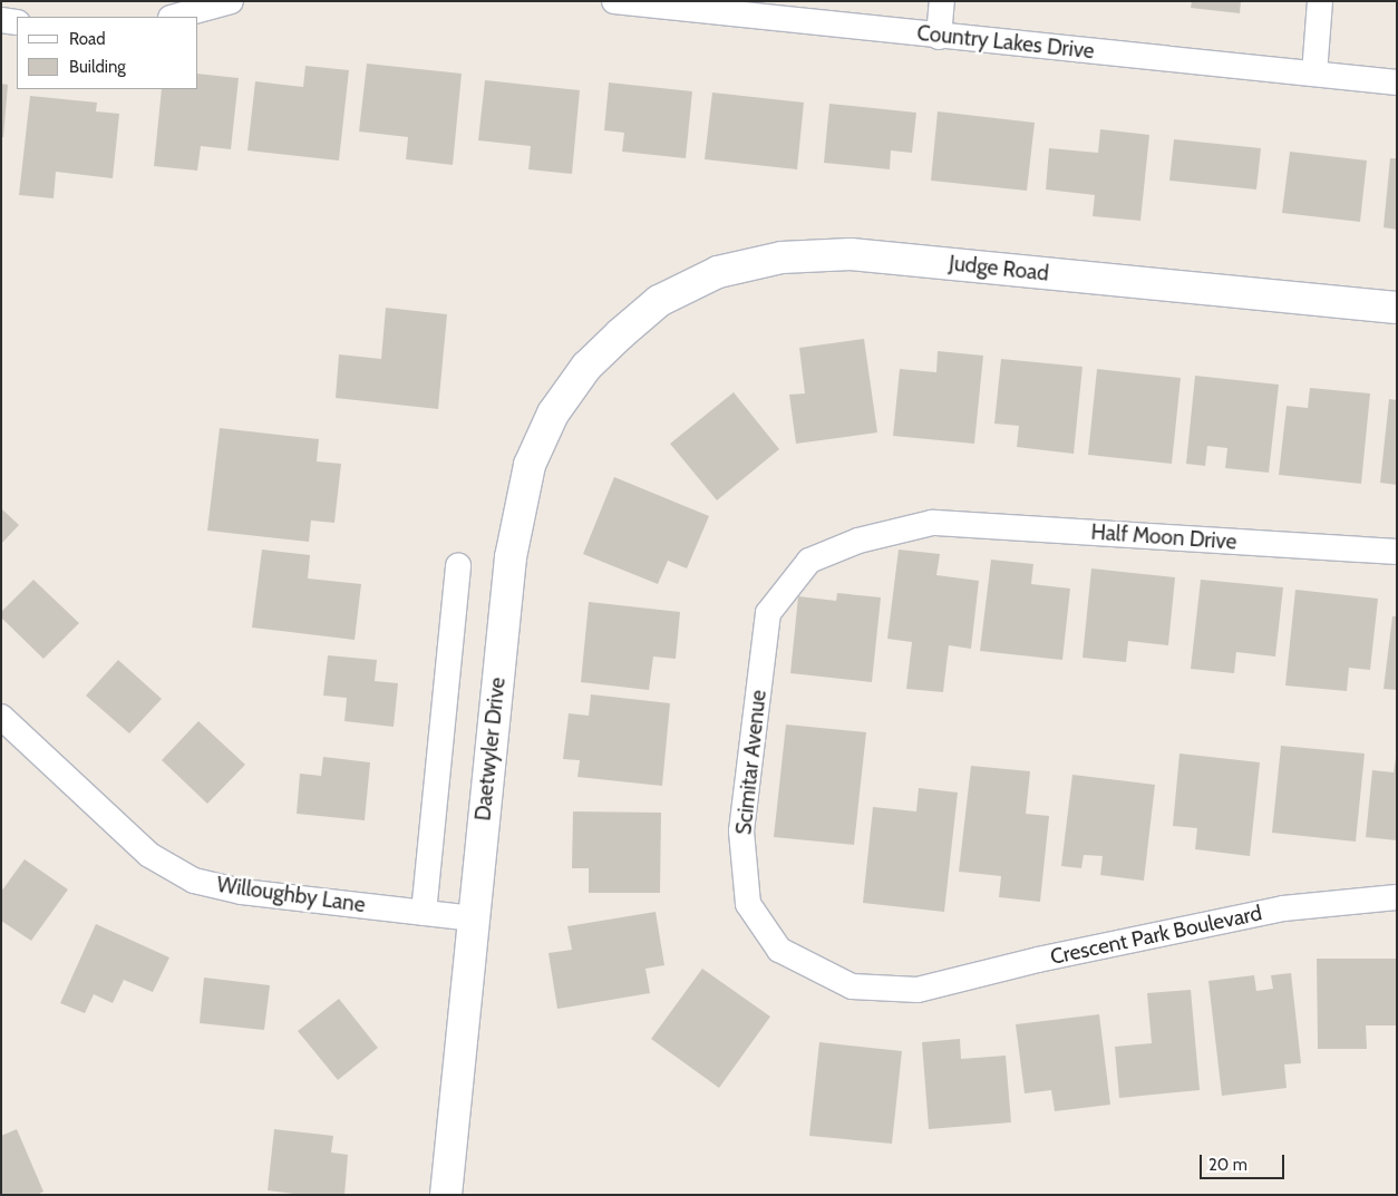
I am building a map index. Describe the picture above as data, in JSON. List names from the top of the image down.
{
  "streets": {
    "street": [
      "Country Lakes Drive",
      "Judge Road",
      "Half Moon Drive",
      "Daetwyler Drive",
      "Scimitar Avenue",
      "Willoughby Lane",
      "Crescent Park Boulevard"
    ]
  },
  "crossings": [
    ["Judge Road", "Daetwyler Drive"],
    ["Half Moon Drive", "Scimitar Avenue"],
    ["Daetwyler Drive", "Willoughby Lane"],
    ["Scimitar Avenue", "Crescent Park Boulevard"]
  ],
  "legend": ["Road", "Building"],
  "scale_bar": "20 m"
}
